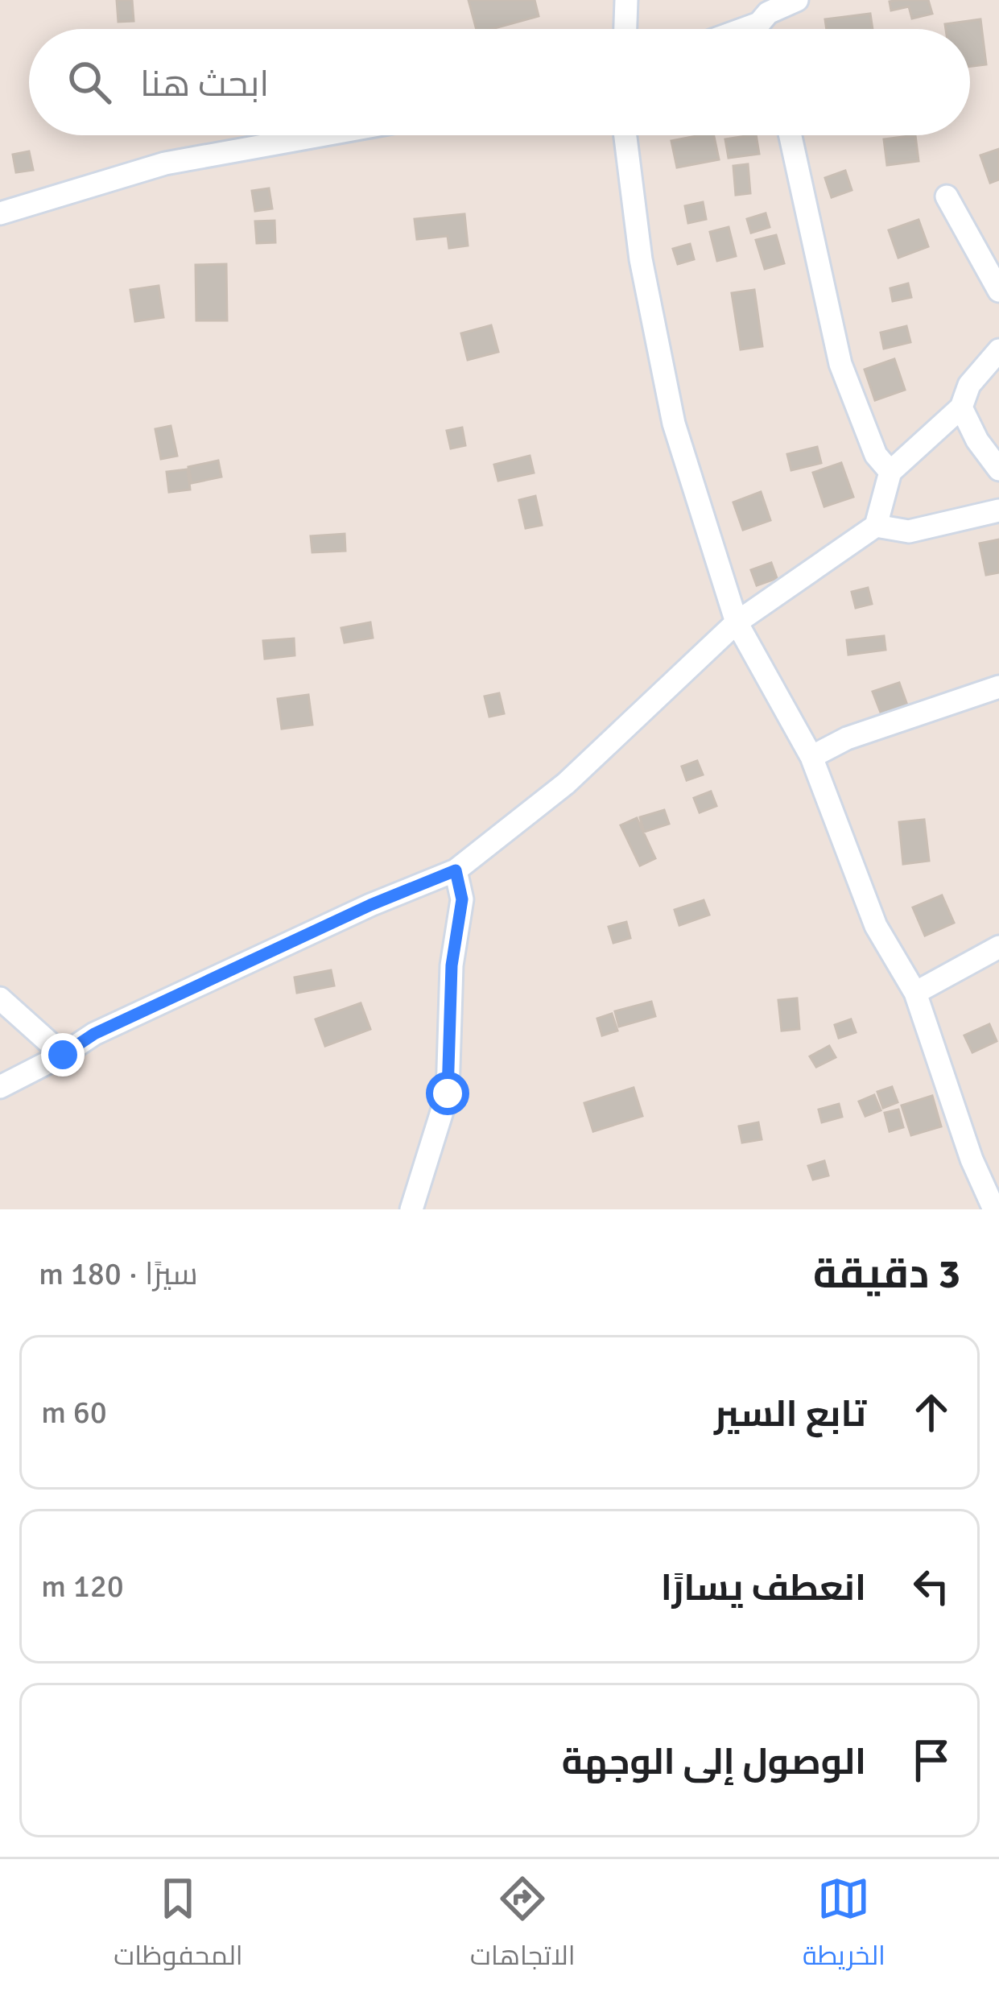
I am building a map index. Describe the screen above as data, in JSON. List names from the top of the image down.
{
  "page": {
    "search": "ابحث هنا",
    "heading": ["3 دقيقة", "سيرًا · 180 m"],
    "list": [
      ["تابع السير", "60 m"],
      ["انعطف يسارًا", "120 m"],
      "الوصول إلى الوجهة"
    ],
    "nav": ["الخريطة", "الاتجاهات", "المحفوظات"]
  }
}
